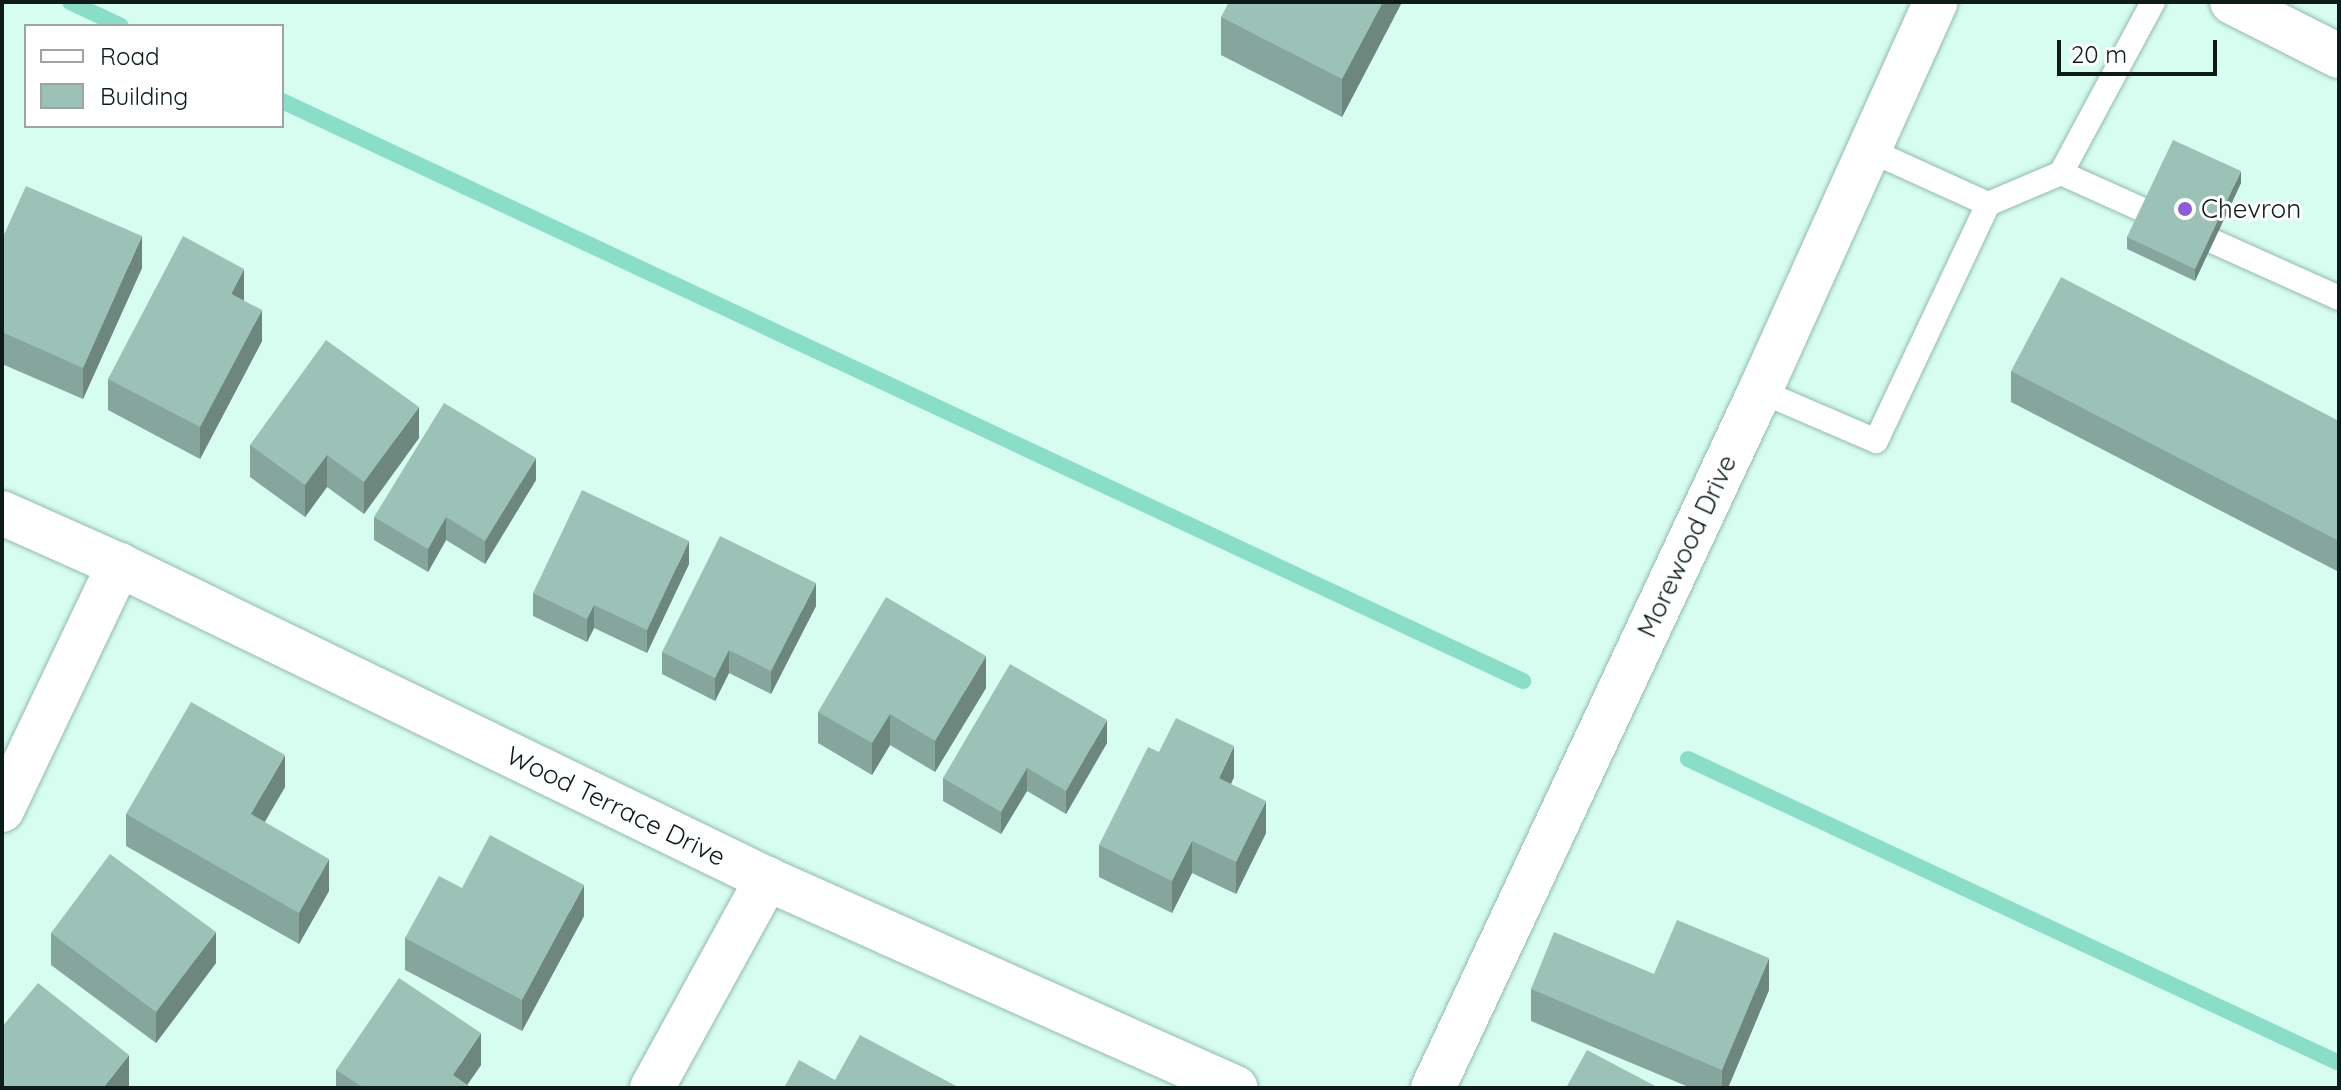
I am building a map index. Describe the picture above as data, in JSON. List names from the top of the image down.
{
  "streets": {
    "street": ["Morewood Drive", "Wood Terrace Drive"]
  },
  "places": ["Chevron"],
  "legend": ["Road", "Building"],
  "scale_bar": "20 m"
}
